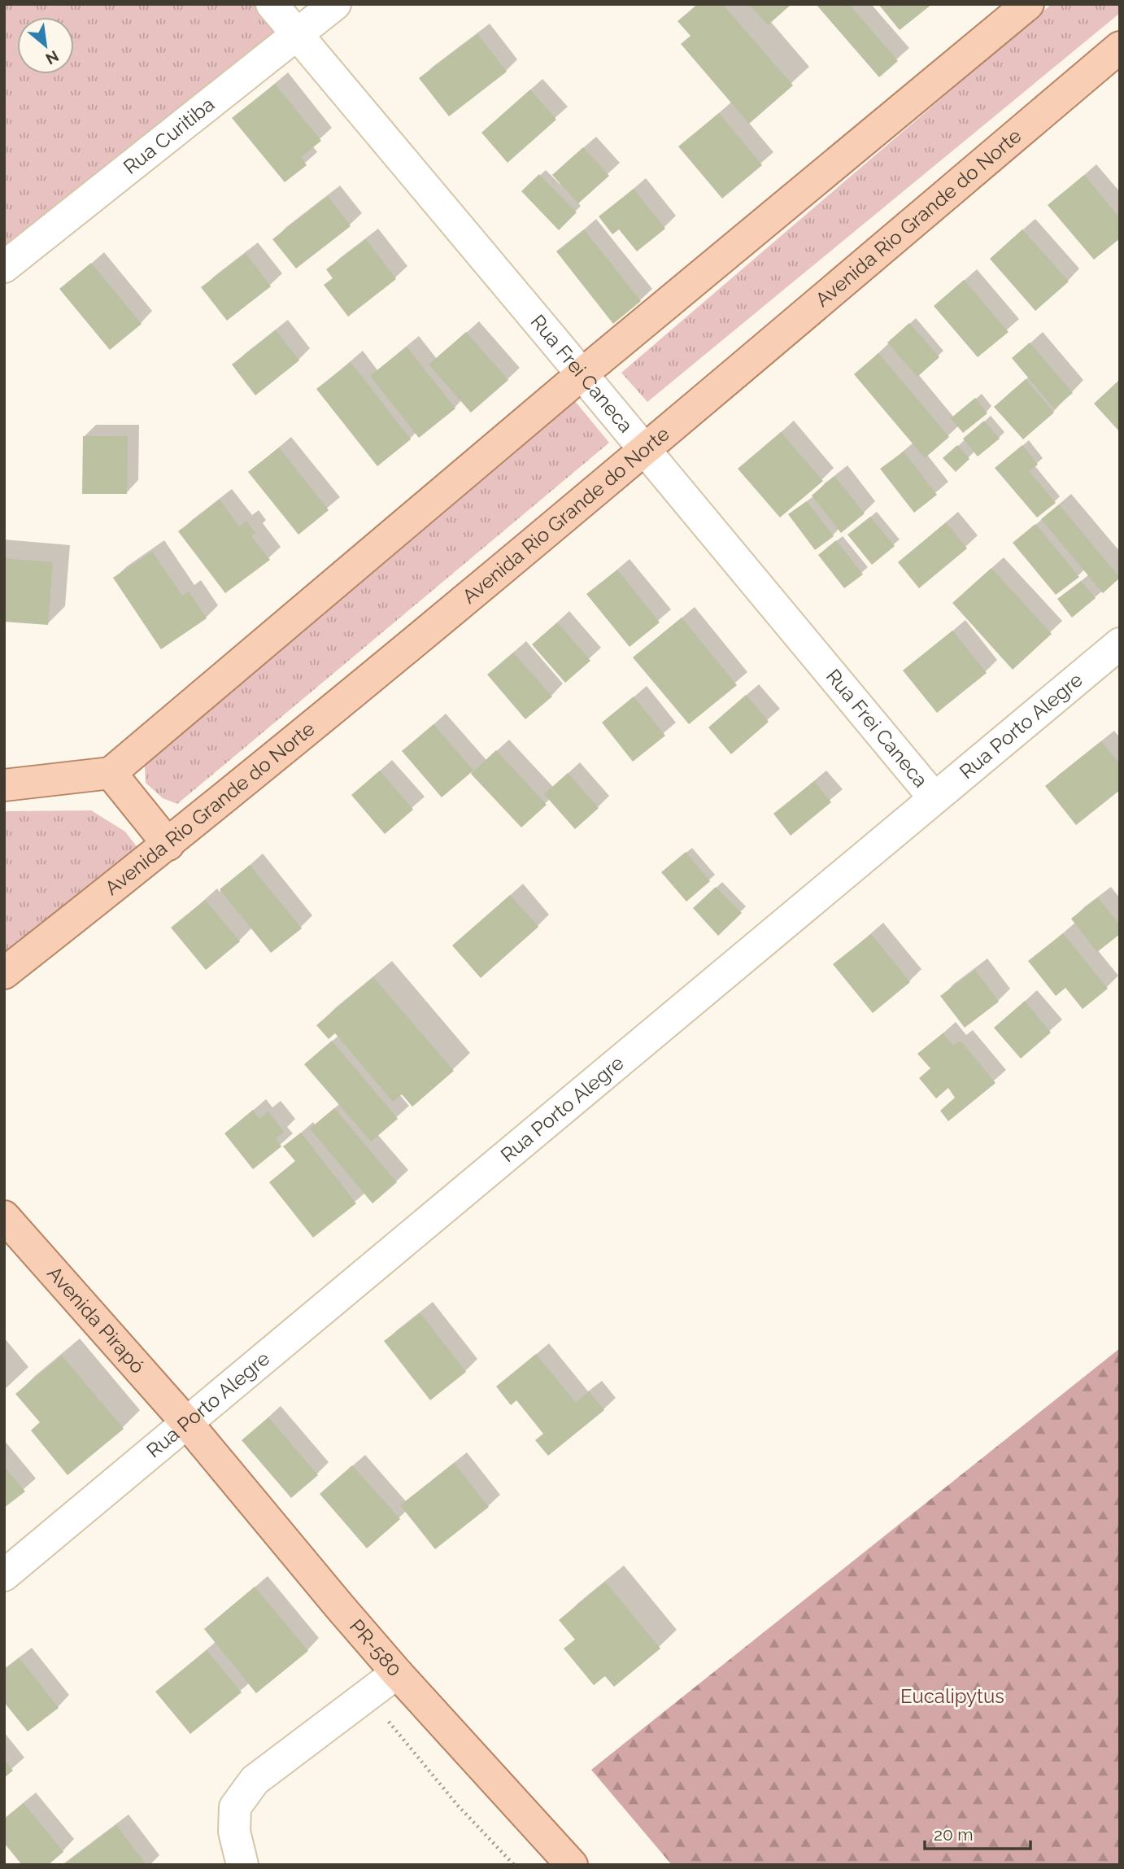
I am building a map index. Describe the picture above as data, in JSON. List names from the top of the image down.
{
  "streets": {
    "main road": ["Avenida Rio Grande do Norte", "Avenida Pirapó", "PR-580"],
    "street": ["Rua Curitiba", "Rua Frei Caneca", "Rua Porto Alegre"]
  },
  "crossings": [
    ["Rua Curitiba", "Rua Frei Caneca"],
    ["Avenida Rio Grande do Norte", "Rua Frei Caneca"],
    ["Rua Frei Caneca", "Rua Porto Alegre"],
    ["Rua Porto Alegre", "Avenida Pirapó"],
    ["Rua Porto Alegre", "PR-580"],
    ["Avenida Pirapó", "PR-580"]
  ],
  "parks": ["Eucalipytus"],
  "scale_bar": "20 m",
  "north": "bottom right"
}
